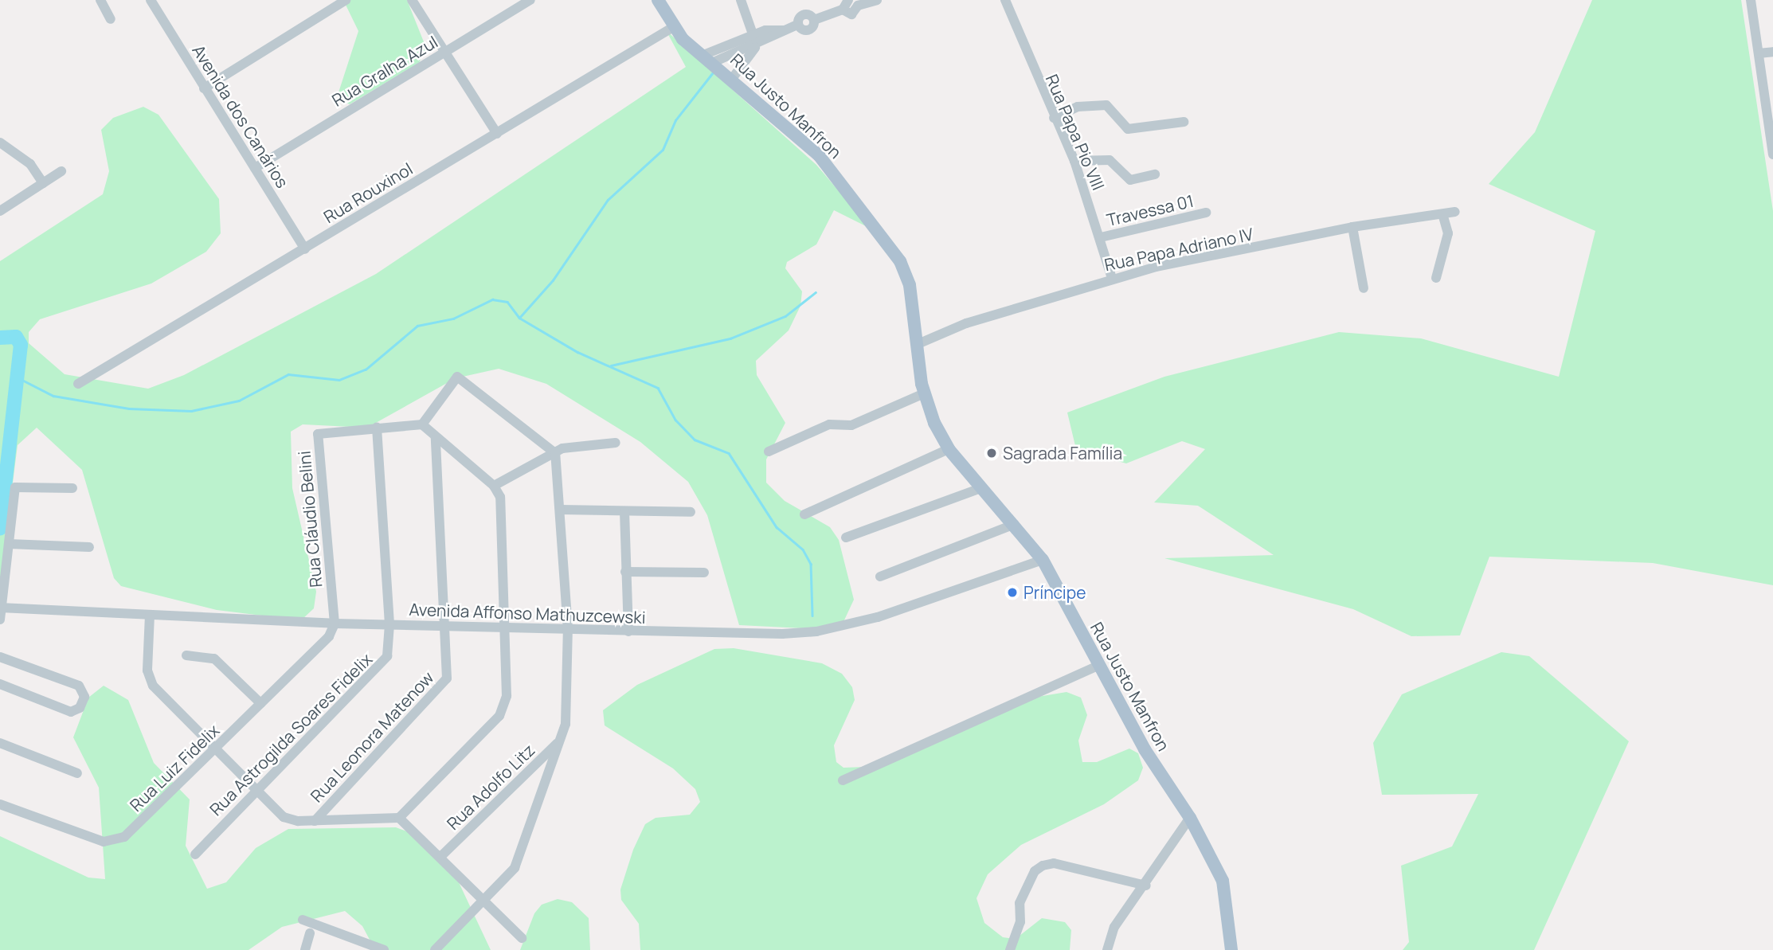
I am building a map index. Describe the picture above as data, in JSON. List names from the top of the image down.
{
  "streets": {
    "main road": ["Rua Justo Manfron"],
    "street": [
      "Rua Gralha Azul",
      "Avenida dos Canários",
      "Rua Papa Pio VIII",
      "Rua Rouxinol",
      "Travessa 01",
      "Rua Papa Adriano IV",
      "Rua Cláudio Belini",
      "Avenida Affonso Mathuzcewski",
      "Rua Astrogilda Soares Fidelix",
      "Rua Leonora Matenow",
      "Rua Luiz Fidelix",
      "Rua Adolfo Litz"
    ]
  },
  "crossings": [
    ["Rua Gralha Azul", "Avenida dos Canários"],
    ["Rua Justo Manfron", "Rua Rouxinol"],
    ["Rua Justo Manfron", "Rua Papa Adriano IV"],
    ["Rua Justo Manfron", "Avenida Affonso Mathuzcewski"],
    ["Avenida dos Canários", "Rua Rouxinol"],
    ["Rua Papa Pio VIII", "Travessa 01"],
    ["Rua Papa Pio VIII", "Rua Papa Adriano IV"],
    ["Rua Cláudio Belini", "Avenida Affonso Mathuzcewski"],
    ["Rua Cláudio Belini", "Rua Astrogilda Soares Fidelix"],
    ["Rua Cláudio Belini", "Rua Luiz Fidelix"],
    ["Avenida Affonso Mathuzcewski", "Rua Astrogilda Soares Fidelix"],
    ["Avenida Affonso Mathuzcewski", "Rua Leonora Matenow"],
    ["Avenida Affonso Mathuzcewski", "Rua Luiz Fidelix"]
  ],
  "places": ["Sagrada Família", "Príncipe"]
}
